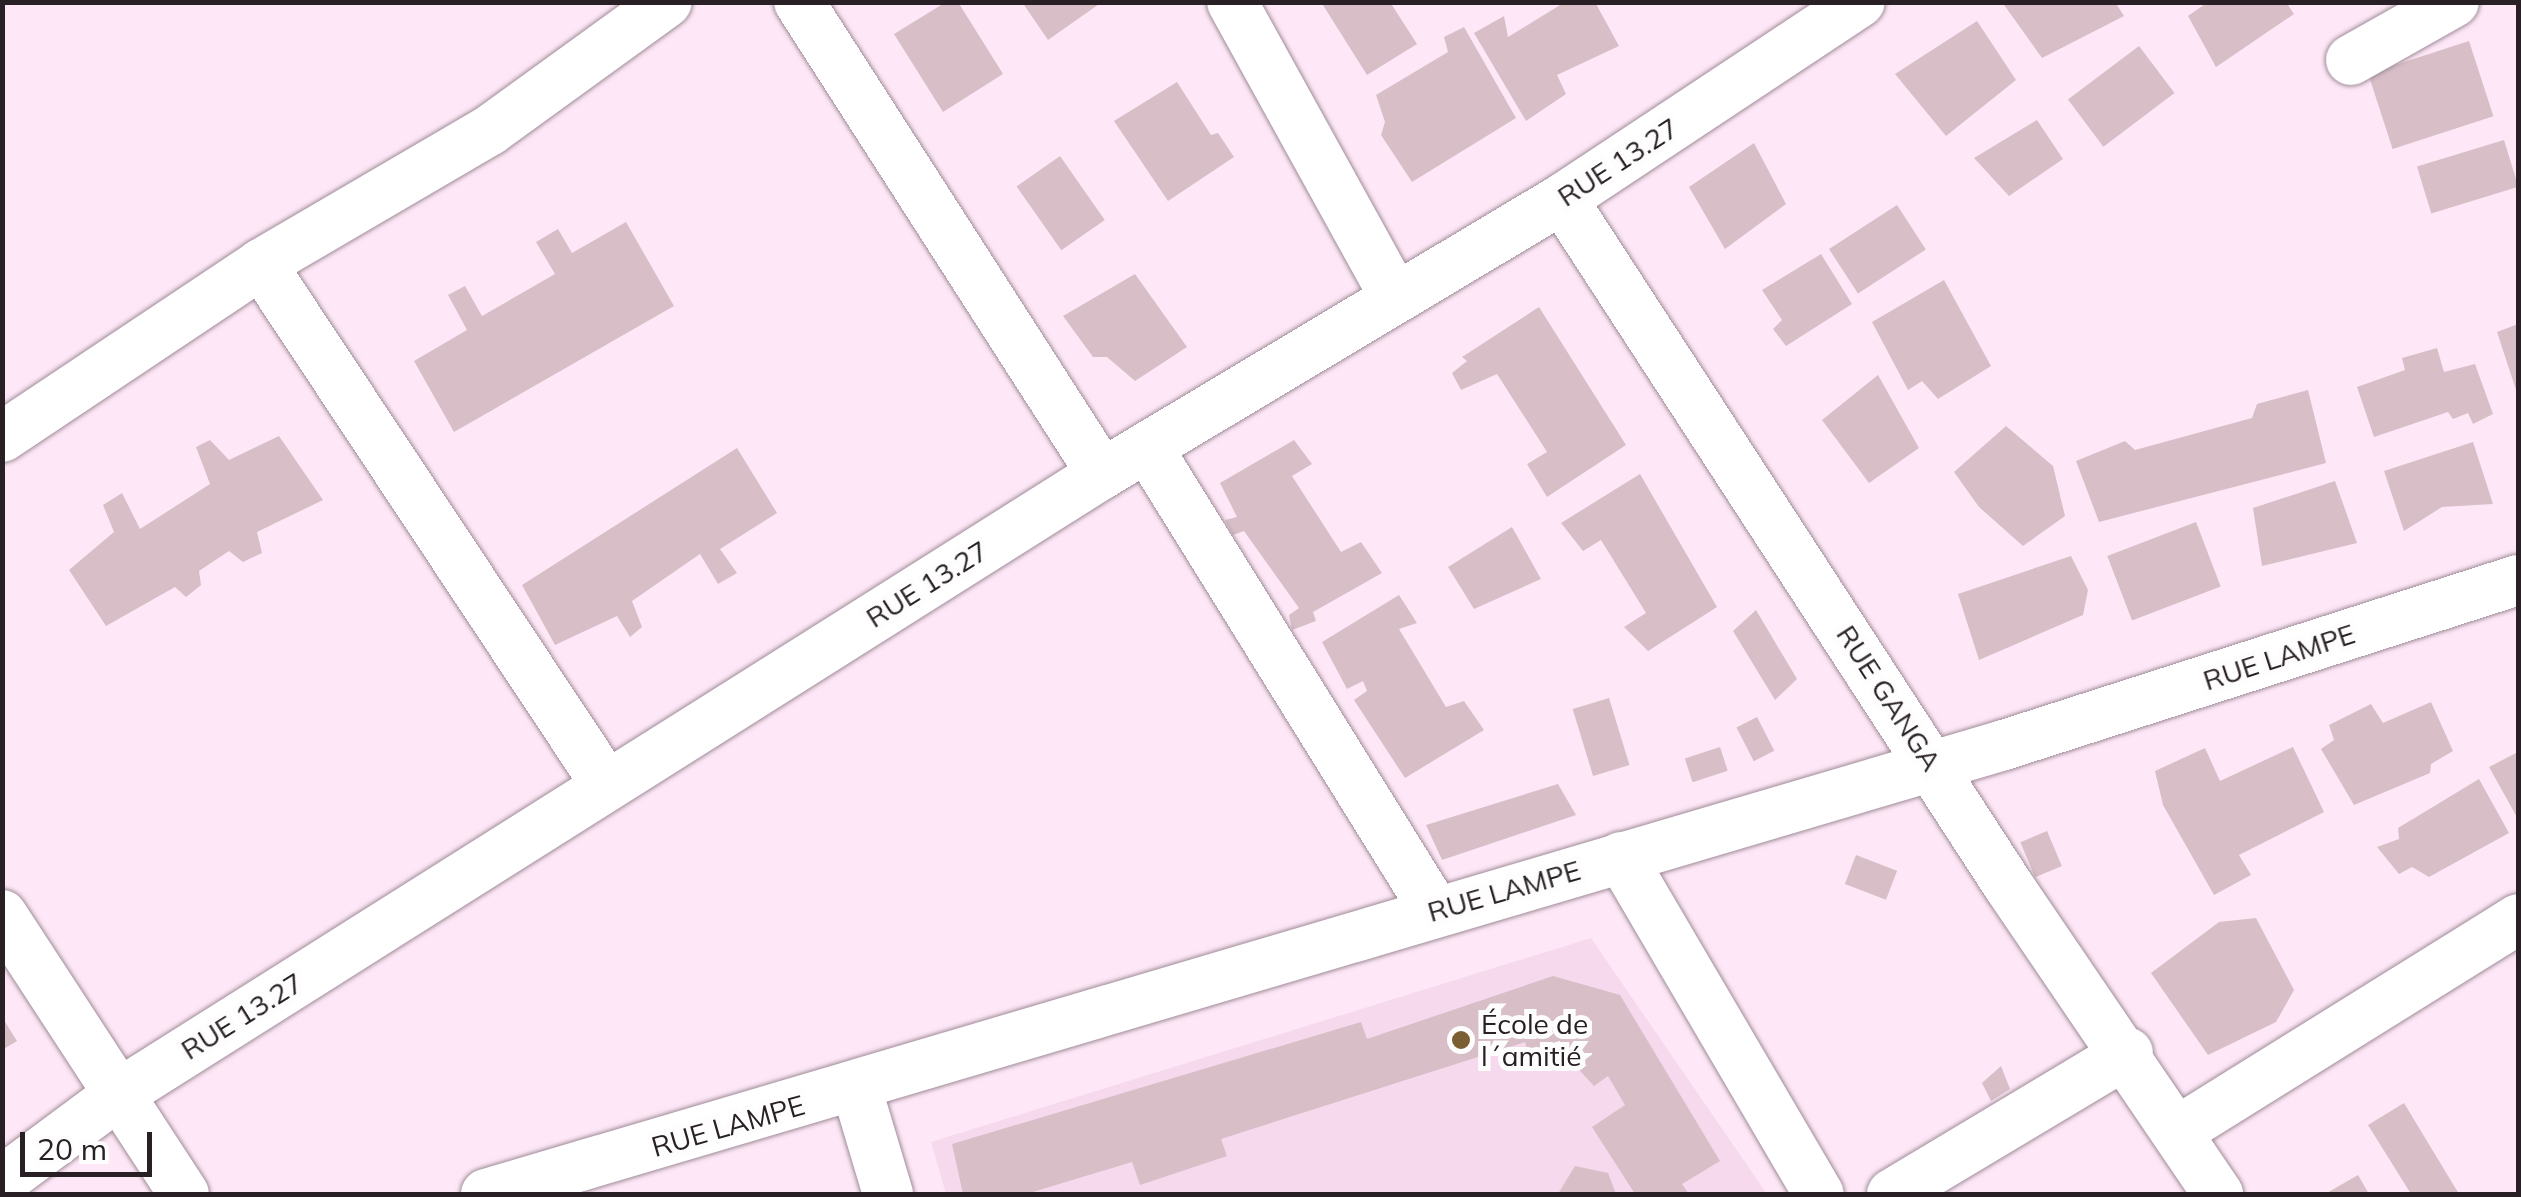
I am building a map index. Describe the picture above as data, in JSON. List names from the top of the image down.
{
  "streets": {
    "street": ["RUE 13.27", "RUE LAMPE", "RUE GANGA"]
  },
  "crossings": [
    ["RUE 13.27", "RUE GANGA"],
    ["RUE LAMPE", "RUE GANGA"]
  ],
  "places": ["École de l´amitié"],
  "scale_bar": "20 m"
}
